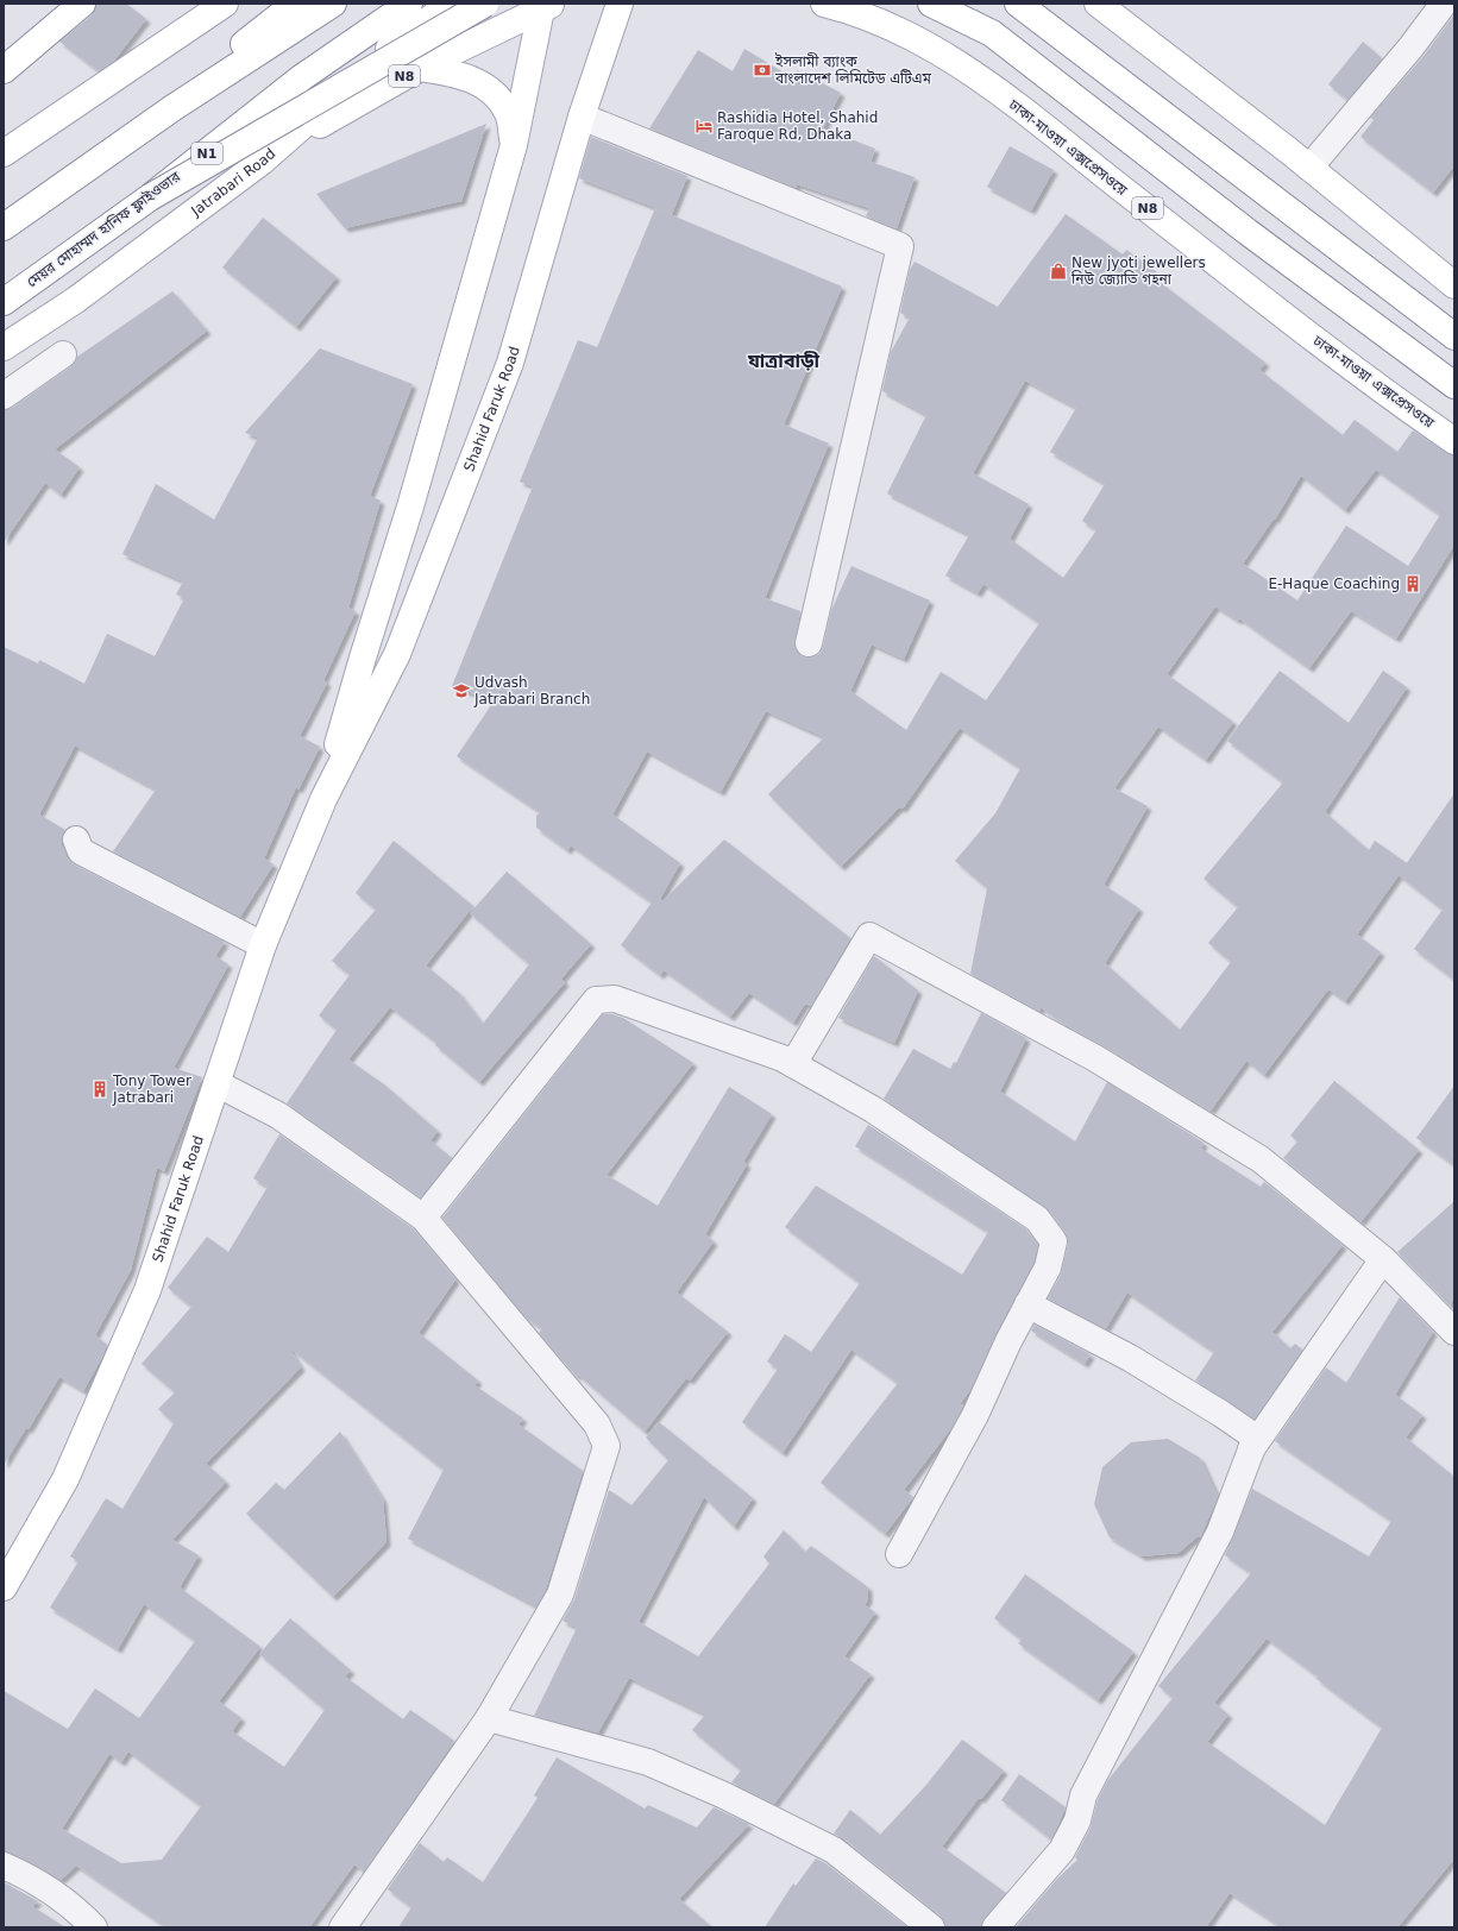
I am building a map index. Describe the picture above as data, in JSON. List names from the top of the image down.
{
  "streets": {
    "main road": [
      "N8",
      "ঢাকা-মাওয়া এক্সপ্রেসওয়ে",
      "N1",
      "Jatrabari Road",
      "মেয়র মোহাম্মদ হানিফ ফ্লাইওভার",
      "Shahid Faruk Road"
    ]
  },
  "crossings": [
    ["N8", "Jatrabari Road"],
    ["N8", "Shahid Faruk Road"]
  ],
  "districts": ["যাত্রাবাড়ী"],
  "places": {
    "bank": ["ইসলামী ব্যাংক বাংলাদেশ লিমিটেড এটিএম"],
    "hotel": ["Rashidia Hotel, Shahid Faroque Rd, Dhaka"],
    "shop": ["New jyoti jewellers নিউ জ্যোতি গহনা"],
    "building": ["E-Haque Coaching", "Tony Tower Jatrabari"],
    "school or university": ["Udvash Jatrabari Branch"]
  }
}
